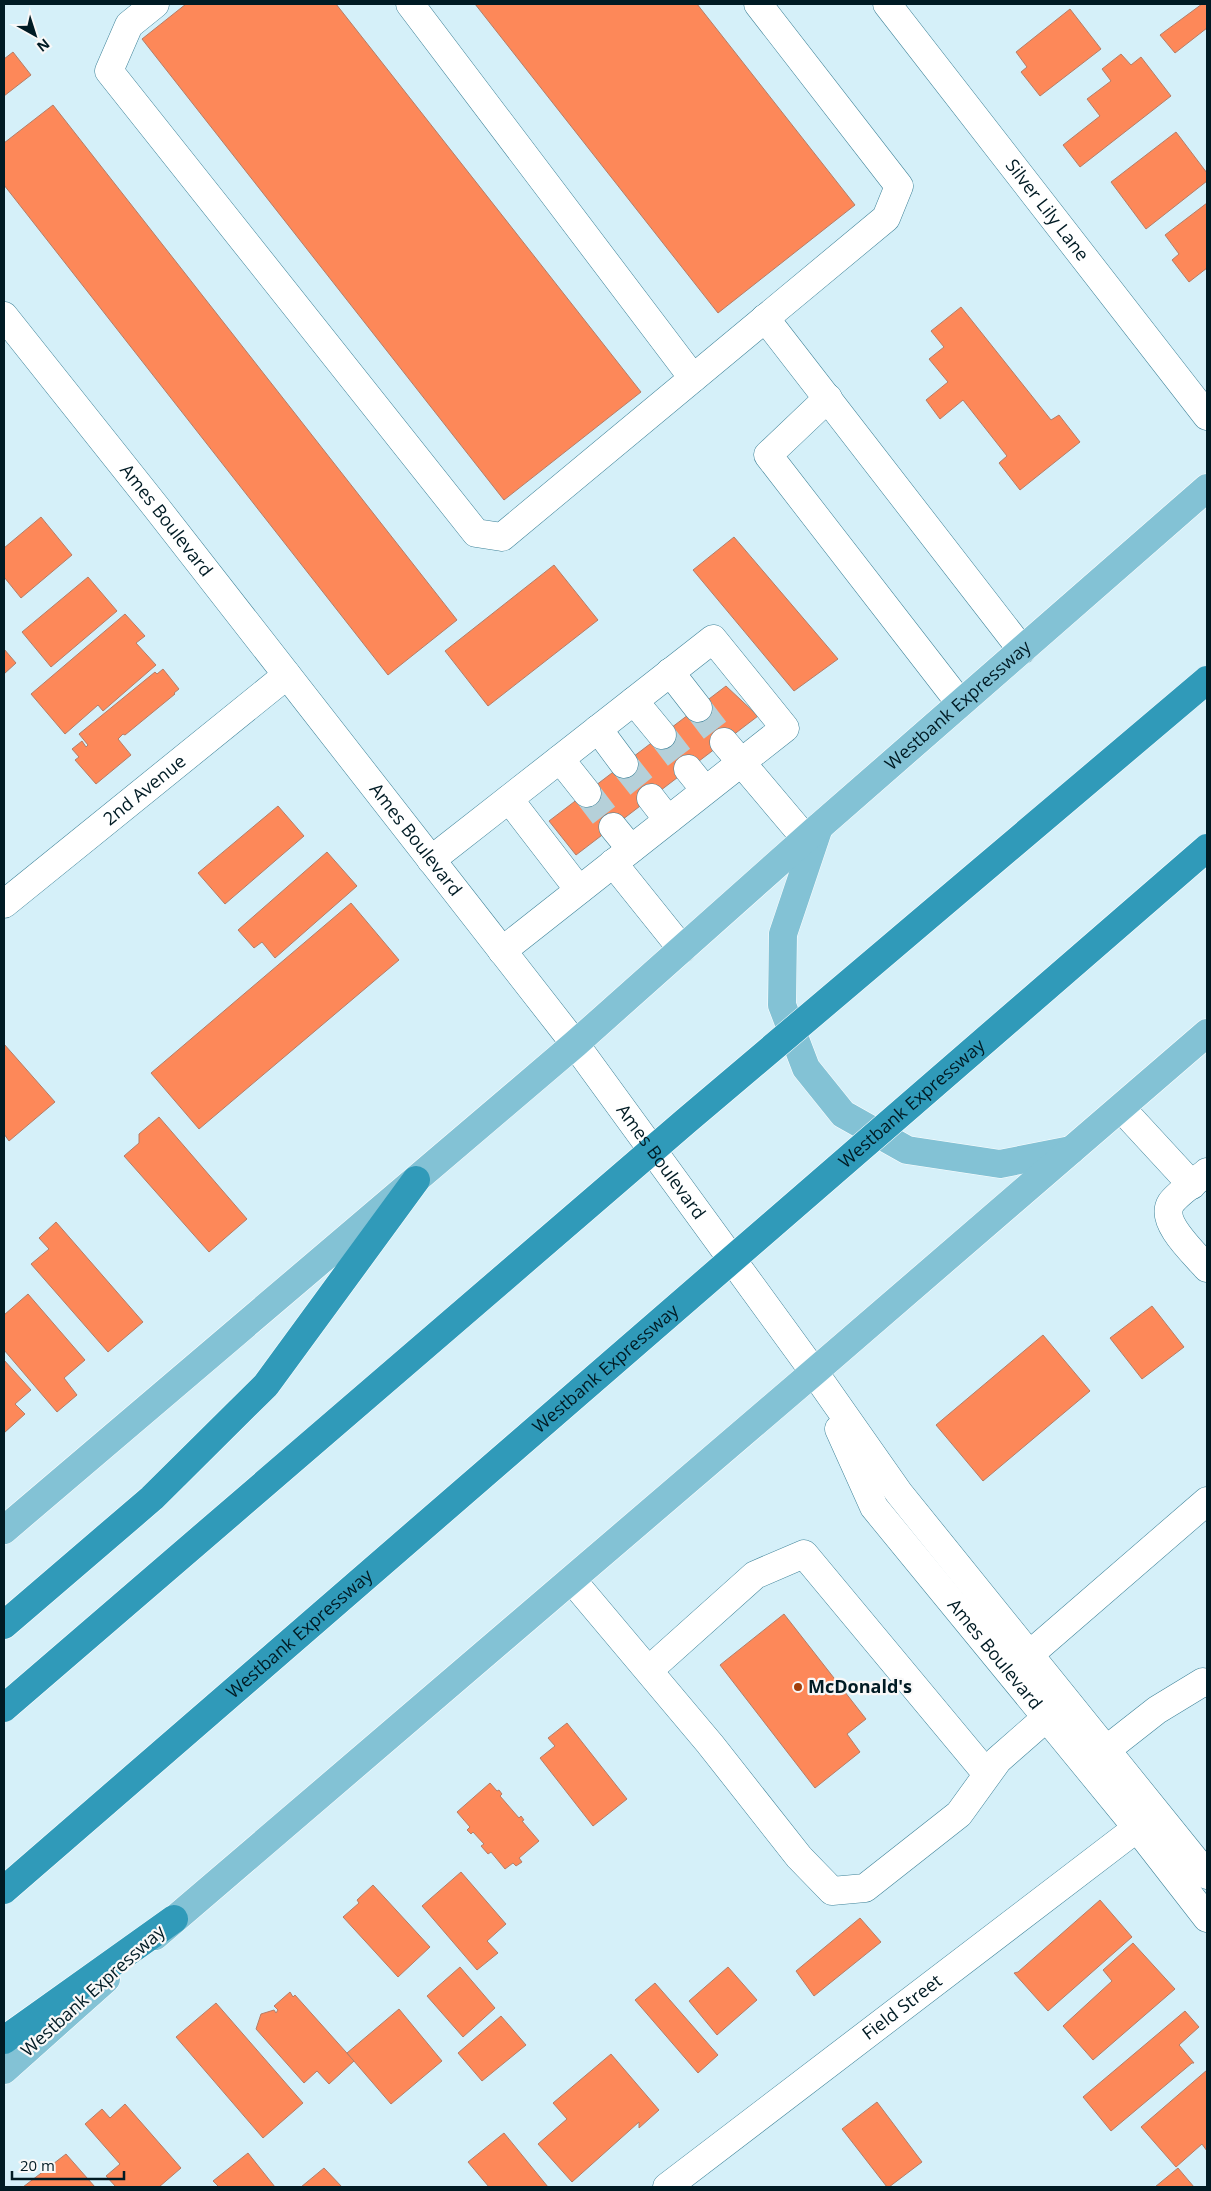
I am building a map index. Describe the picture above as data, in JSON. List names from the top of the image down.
{
  "streets": {
    "highway": ["Westbank Expressway"],
    "street": [
      "Silver Lily Lane",
      "Ames Boulevard",
      "2nd Avenue",
      "Field Street"
    ]
  },
  "crossings": [
    ["Ames Boulevard", "Westbank Expressway"],
    ["Ames Boulevard", "2nd Avenue"],
    ["Ames Boulevard", "Field Street"]
  ],
  "places": ["McDonald's"],
  "scale_bar": "20 m",
  "north": "bottom right"
}
